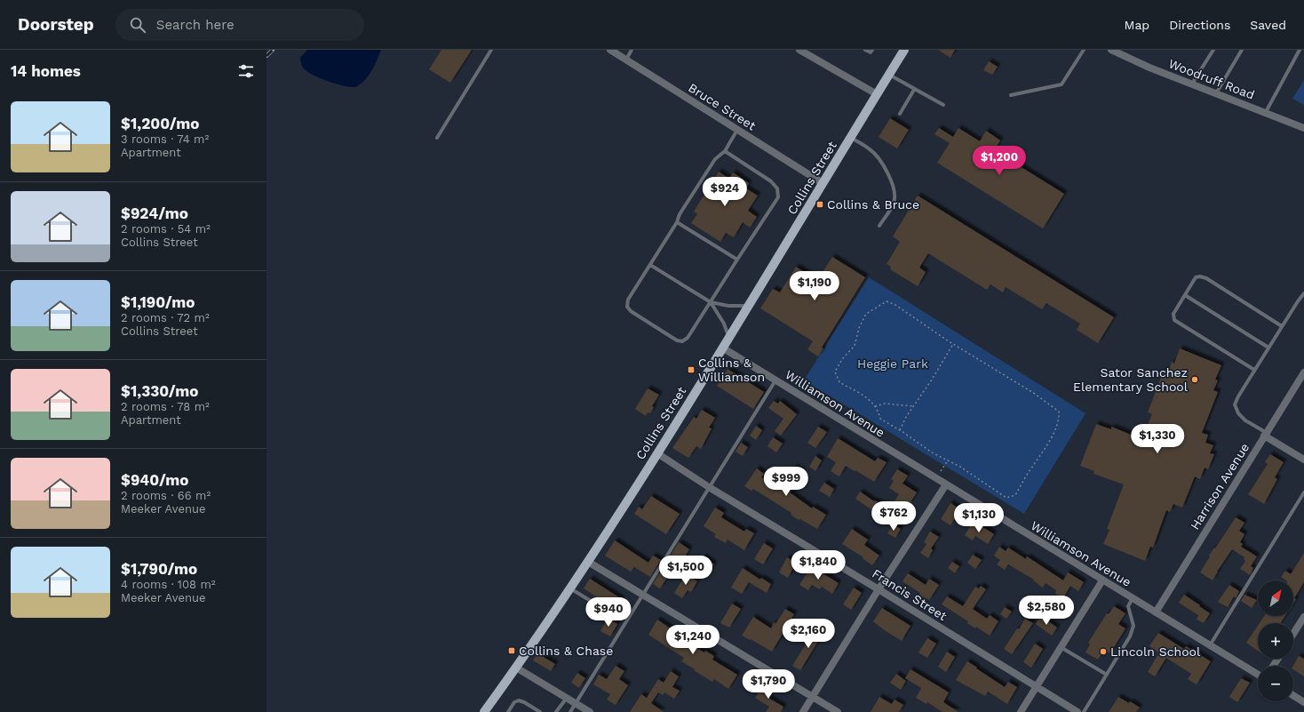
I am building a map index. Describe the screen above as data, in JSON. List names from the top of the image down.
{
  "streets": {
    "main road": ["Collins Street"],
    "street": [
      "Woodruff Road",
      "Bruce Street",
      "Williamson Avenue",
      "Harrison Avenue",
      "Francis Street"
    ]
  },
  "crossings": [
    ["Bruce Street", "Collins Street"],
    ["Collins Street", "Williamson Avenue"],
    ["Collins Street", "Francis Street"],
    ["Williamson Avenue", "Harrison Avenue"]
  ],
  "parks": ["Heggie Park"],
  "places": {
    "transit": ["Collins & Bruce", "Collins & Williamson", "Collins & Chase"],
    "other": ["Sator Sanchez Elementary School", "Lincoln School"]
  },
  "north": "top right",
  "page": {
    "header": "Doorstep",
    "search": "Search here",
    "nav": ["Map", "Directions", "Saved"],
    "heading": "14 homes",
    "list": [
      {
        "name": "$1,200/mo",
        "note": "3 rooms · 74 m² · Apartment"
      },
      {
        "name": "$924/mo",
        "note": "2 rooms · 54 m² · Collins Street"
      },
      {
        "name": "$1,190/mo",
        "note": "2 rooms · 72 m² · Collins Street"
      },
      {
        "name": "$1,330/mo",
        "note": "2 rooms · 78 m² · Apartment"
      },
      {
        "name": "$940/mo",
        "note": "2 rooms · 66 m² · Meeker Avenue"
      },
      {
        "name": "$1,790/mo",
        "note": "4 rooms · 108 m² · Meeker Avenue"
      }
    ],
    "price": [
      "$1,200",
      "$924",
      "$1,190",
      "$1,330",
      "$999",
      "$762",
      "$1,130",
      "$1,840",
      "$1,500",
      "$2,580",
      "$940",
      "$2,160",
      "$1,240",
      "$1,790"
    ],
    "map_buttons": ["+", "−"]
  }
}
